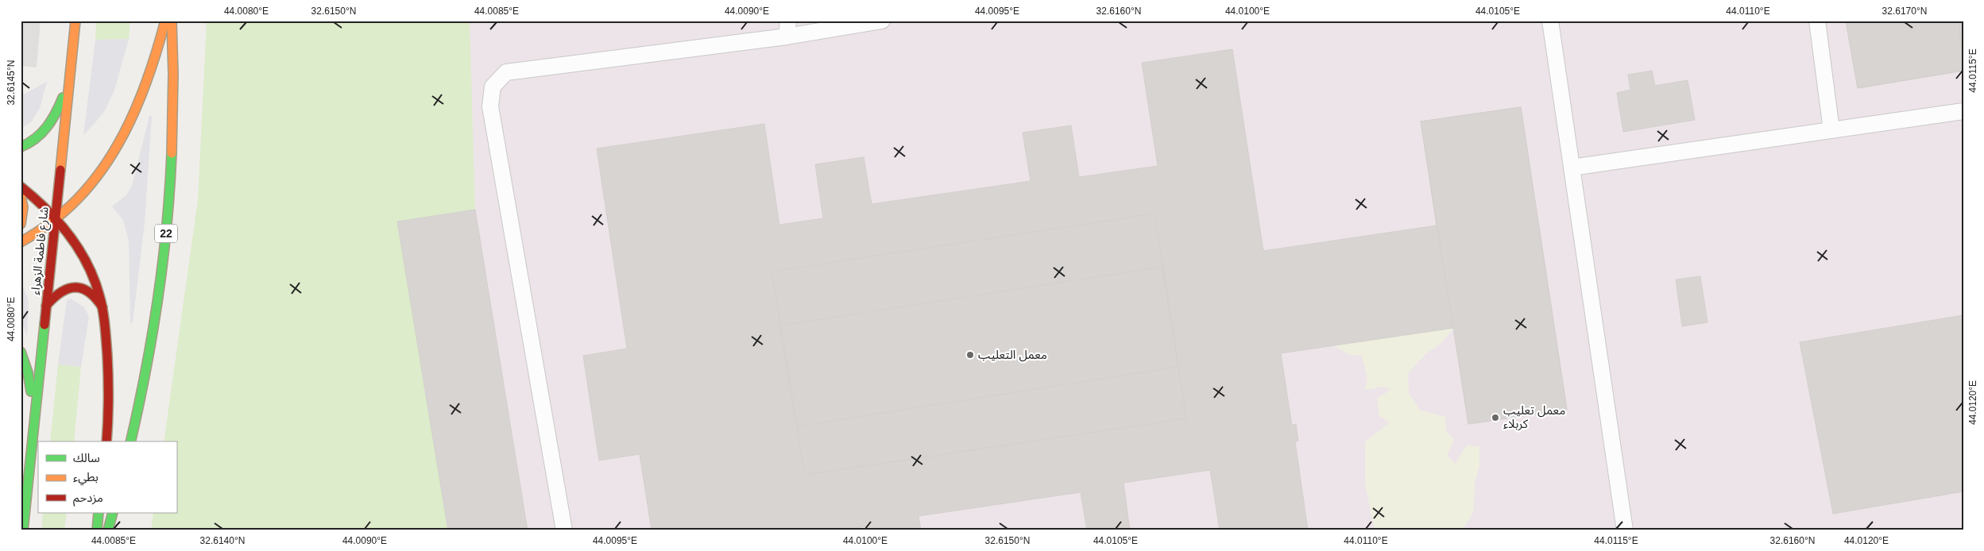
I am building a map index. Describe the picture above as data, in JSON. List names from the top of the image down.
{
  "streets": {
    "main road": ["22", "شارع فاطمة الزهراء"]
  },
  "places": ["معمل التعليب", "معمل تعليب كربلاء"],
  "legend": ["سالك", "بطيء", "مزدحم"],
  "coordinates": [
    "44.0080°E",
    "32.6150°N",
    "44.0085°E",
    "44.0090°E",
    "44.0095°E",
    "32.6160°N",
    "44.0100°E",
    "44.0105°E",
    "44.0110°E",
    "32.6170°N",
    "44.0115°E",
    "32.6145°N",
    "44.0120°E",
    "32.6140°N"
  ]
}
